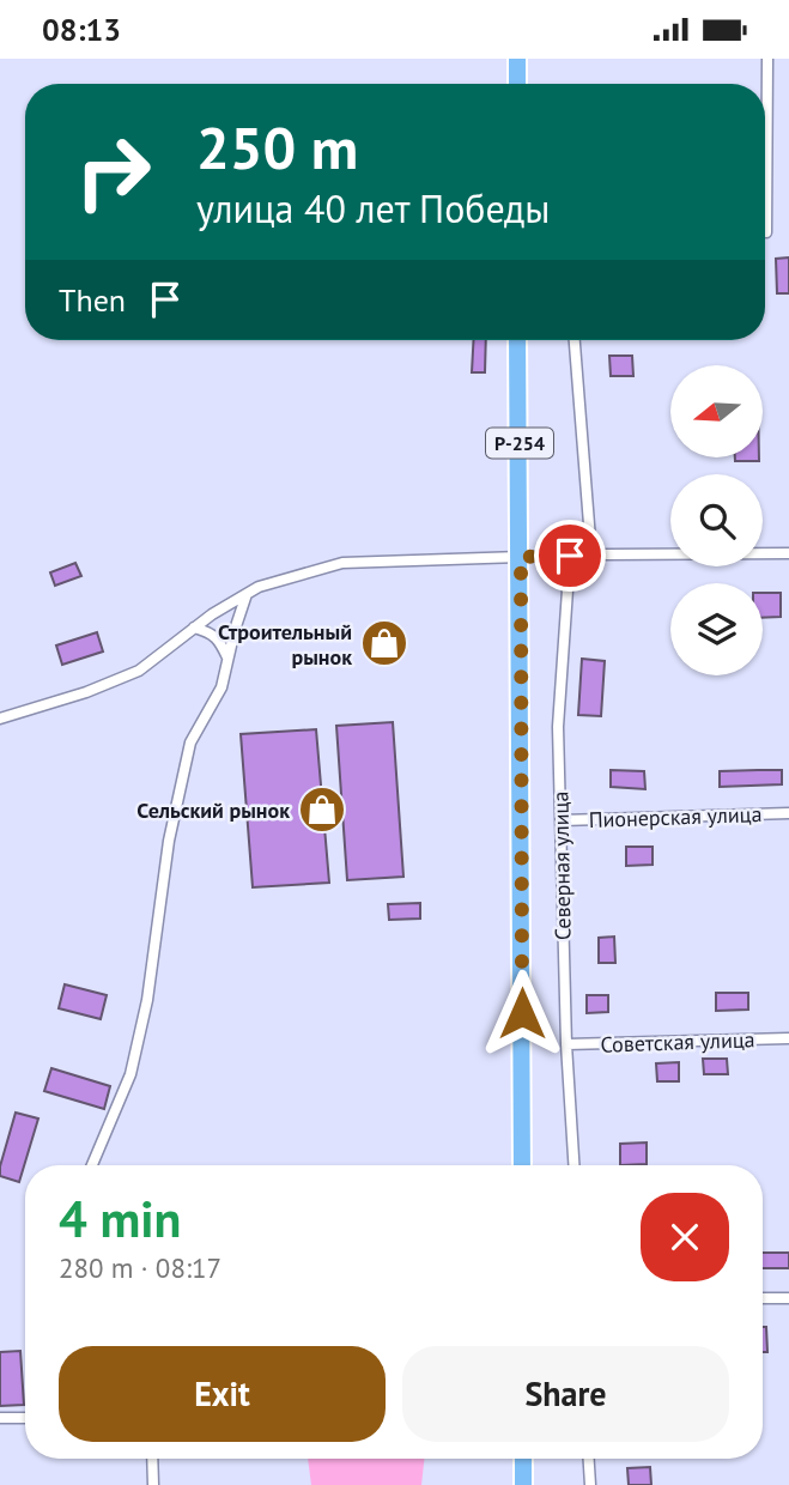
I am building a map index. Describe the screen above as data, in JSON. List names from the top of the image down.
{
  "streets": {
    "main road": ["Р-254"],
    "street": ["Пионерская улица", "Северная улица", "Советская улица"]
  },
  "crossings": [
    ["Пионерская улица", "Северная улица"],
    ["Северная улица", "Советская улица"]
  ],
  "places": {
    "shop": ["Строительный рынок", "Сельский рынок"]
  },
  "north": "left",
  "page": {
    "status": "08:13",
    "turn": ["250 m", "улица 40 лет Победы"],
    "then": "Then",
    "heading": ["4 min", "280 m · 08:17"],
    "buttons": ["Exit", "Share"]
  }
}
